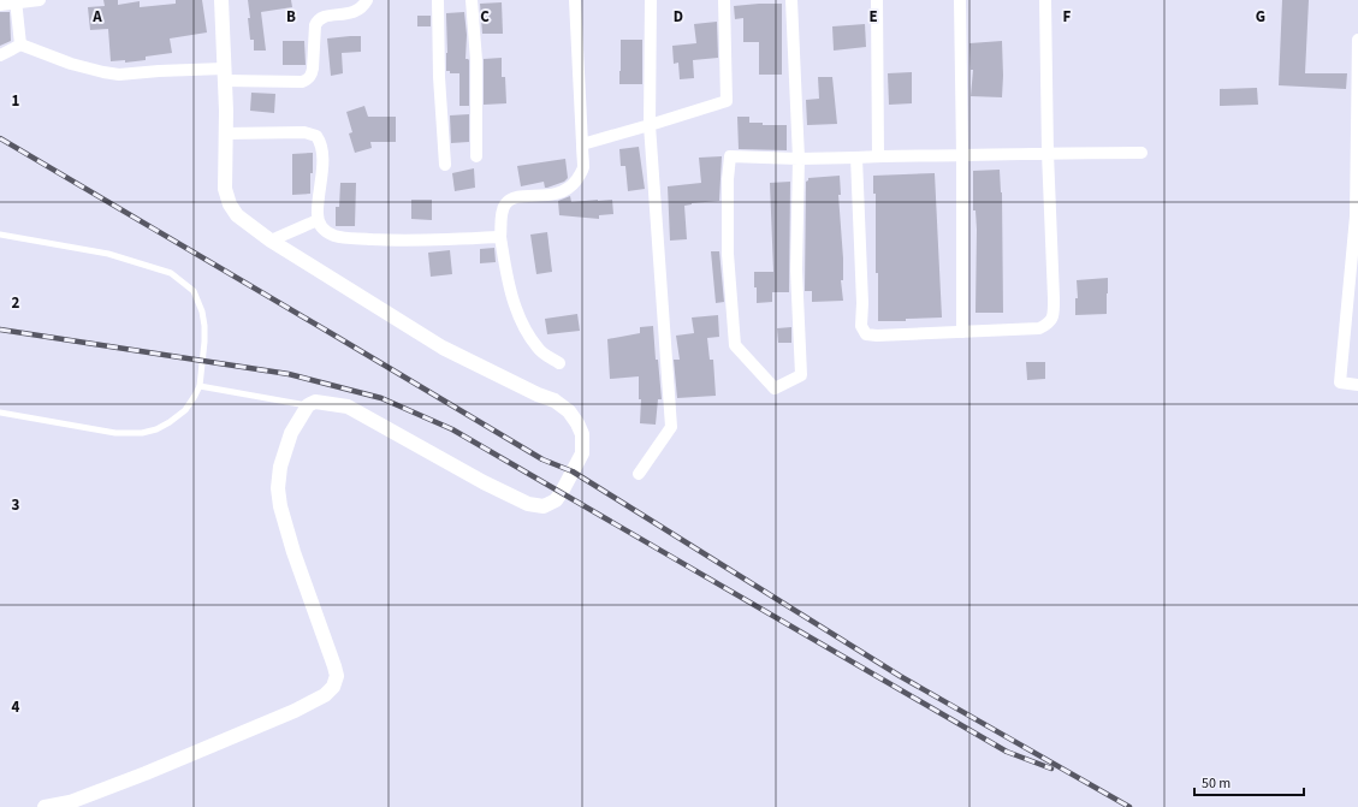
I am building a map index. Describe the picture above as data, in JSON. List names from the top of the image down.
{
  "scale_bar": "50 m",
  "grid": {
    "columns": [
      "A",
      "B",
      "C",
      "D",
      "E",
      "F",
      "G"
    ],
    "rows": [
      "1",
      "2",
      "3",
      "4"
    ]
  }
}
